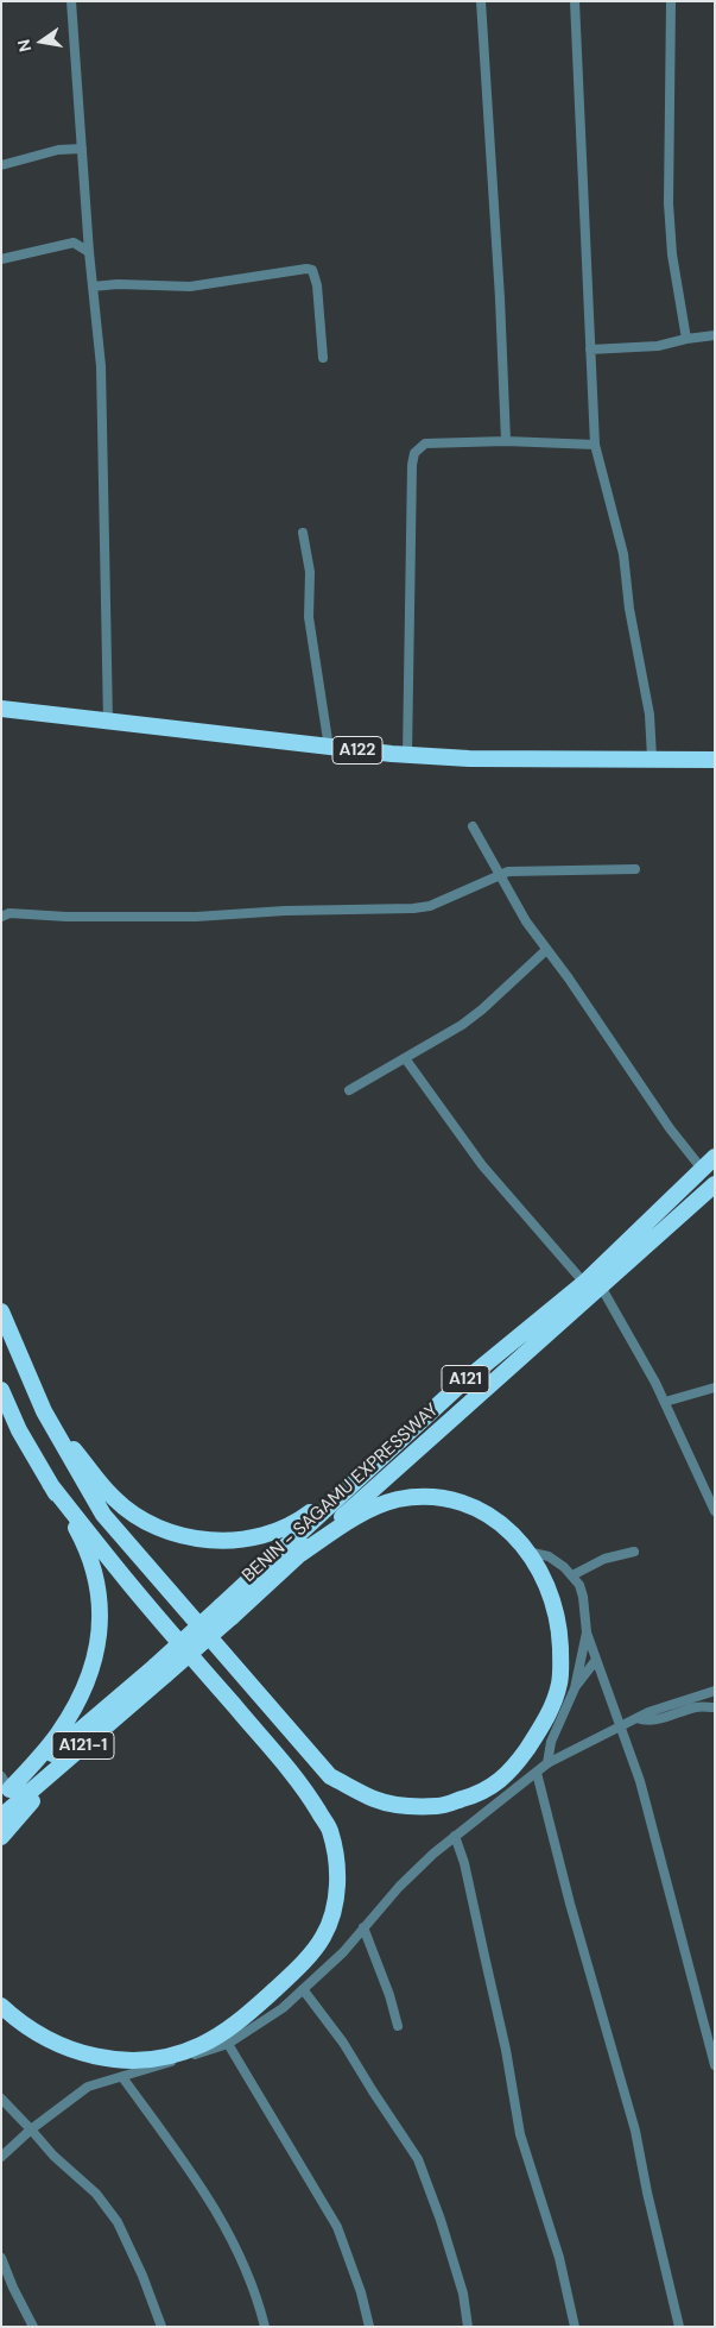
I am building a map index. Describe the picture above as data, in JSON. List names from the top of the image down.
{
  "streets": {
    "highway": [
      "A122",
      "A121",
      "BENIN - SAGAMU EXPRESSWAY",
      "A121-1"
    ]
  },
  "crossings": [
    ["A121", "BENIN - SAGAMU EXPRESSWAY"],
    ["A121", "A121-1"]
  ],
  "north": "left"
}
